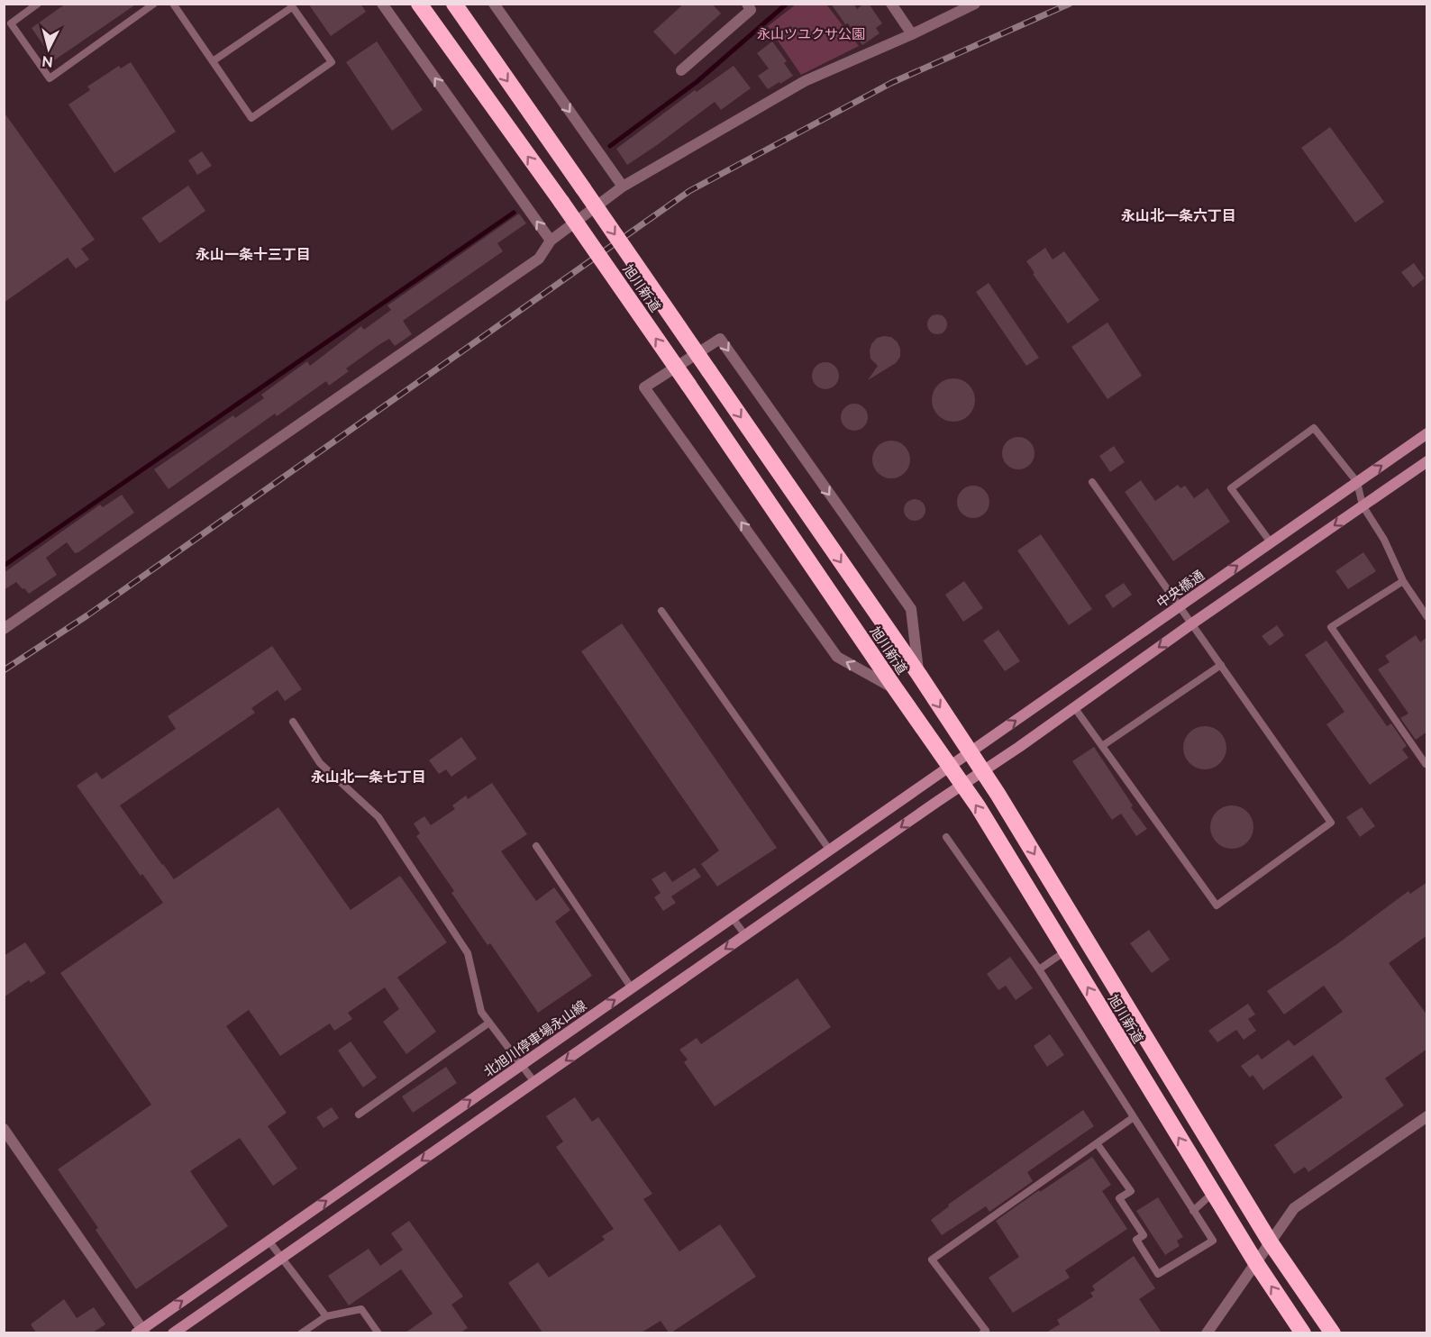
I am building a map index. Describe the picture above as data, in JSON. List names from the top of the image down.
{
  "streets": {
    "highway": ["旭川新道"],
    "main road": ["中央橋通", "北旭川停車場永山線"]
  },
  "crossings": [
    ["旭川新道", "中央橋通"],
    ["旭川新道", "北旭川停車場永山線"],
    ["中央橋通", "北旭川停車場永山線"]
  ],
  "districts": ["永山北一条六丁目", "永山一条十三丁目", "永山北一条七丁目"],
  "parks": ["永山ツユクサ公園"],
  "north": "bottom"
}
